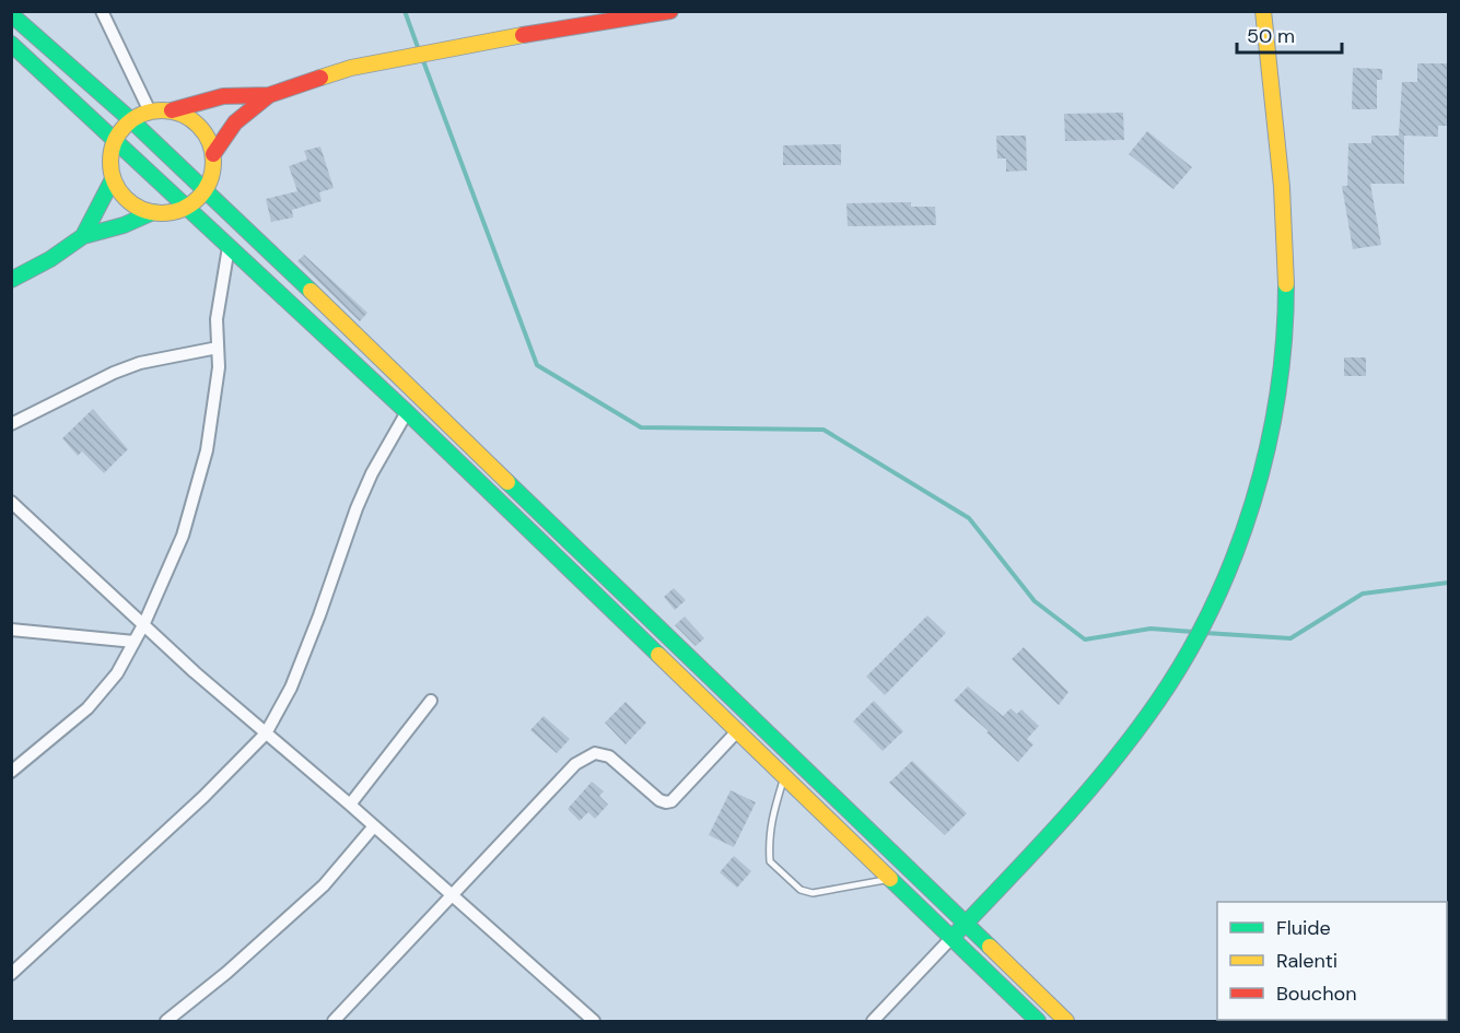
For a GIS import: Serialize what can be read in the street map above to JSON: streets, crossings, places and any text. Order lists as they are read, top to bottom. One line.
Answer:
{"legend":["Fluide","Ralenti","Bouchon"],"scale_bar":"50 m"}
